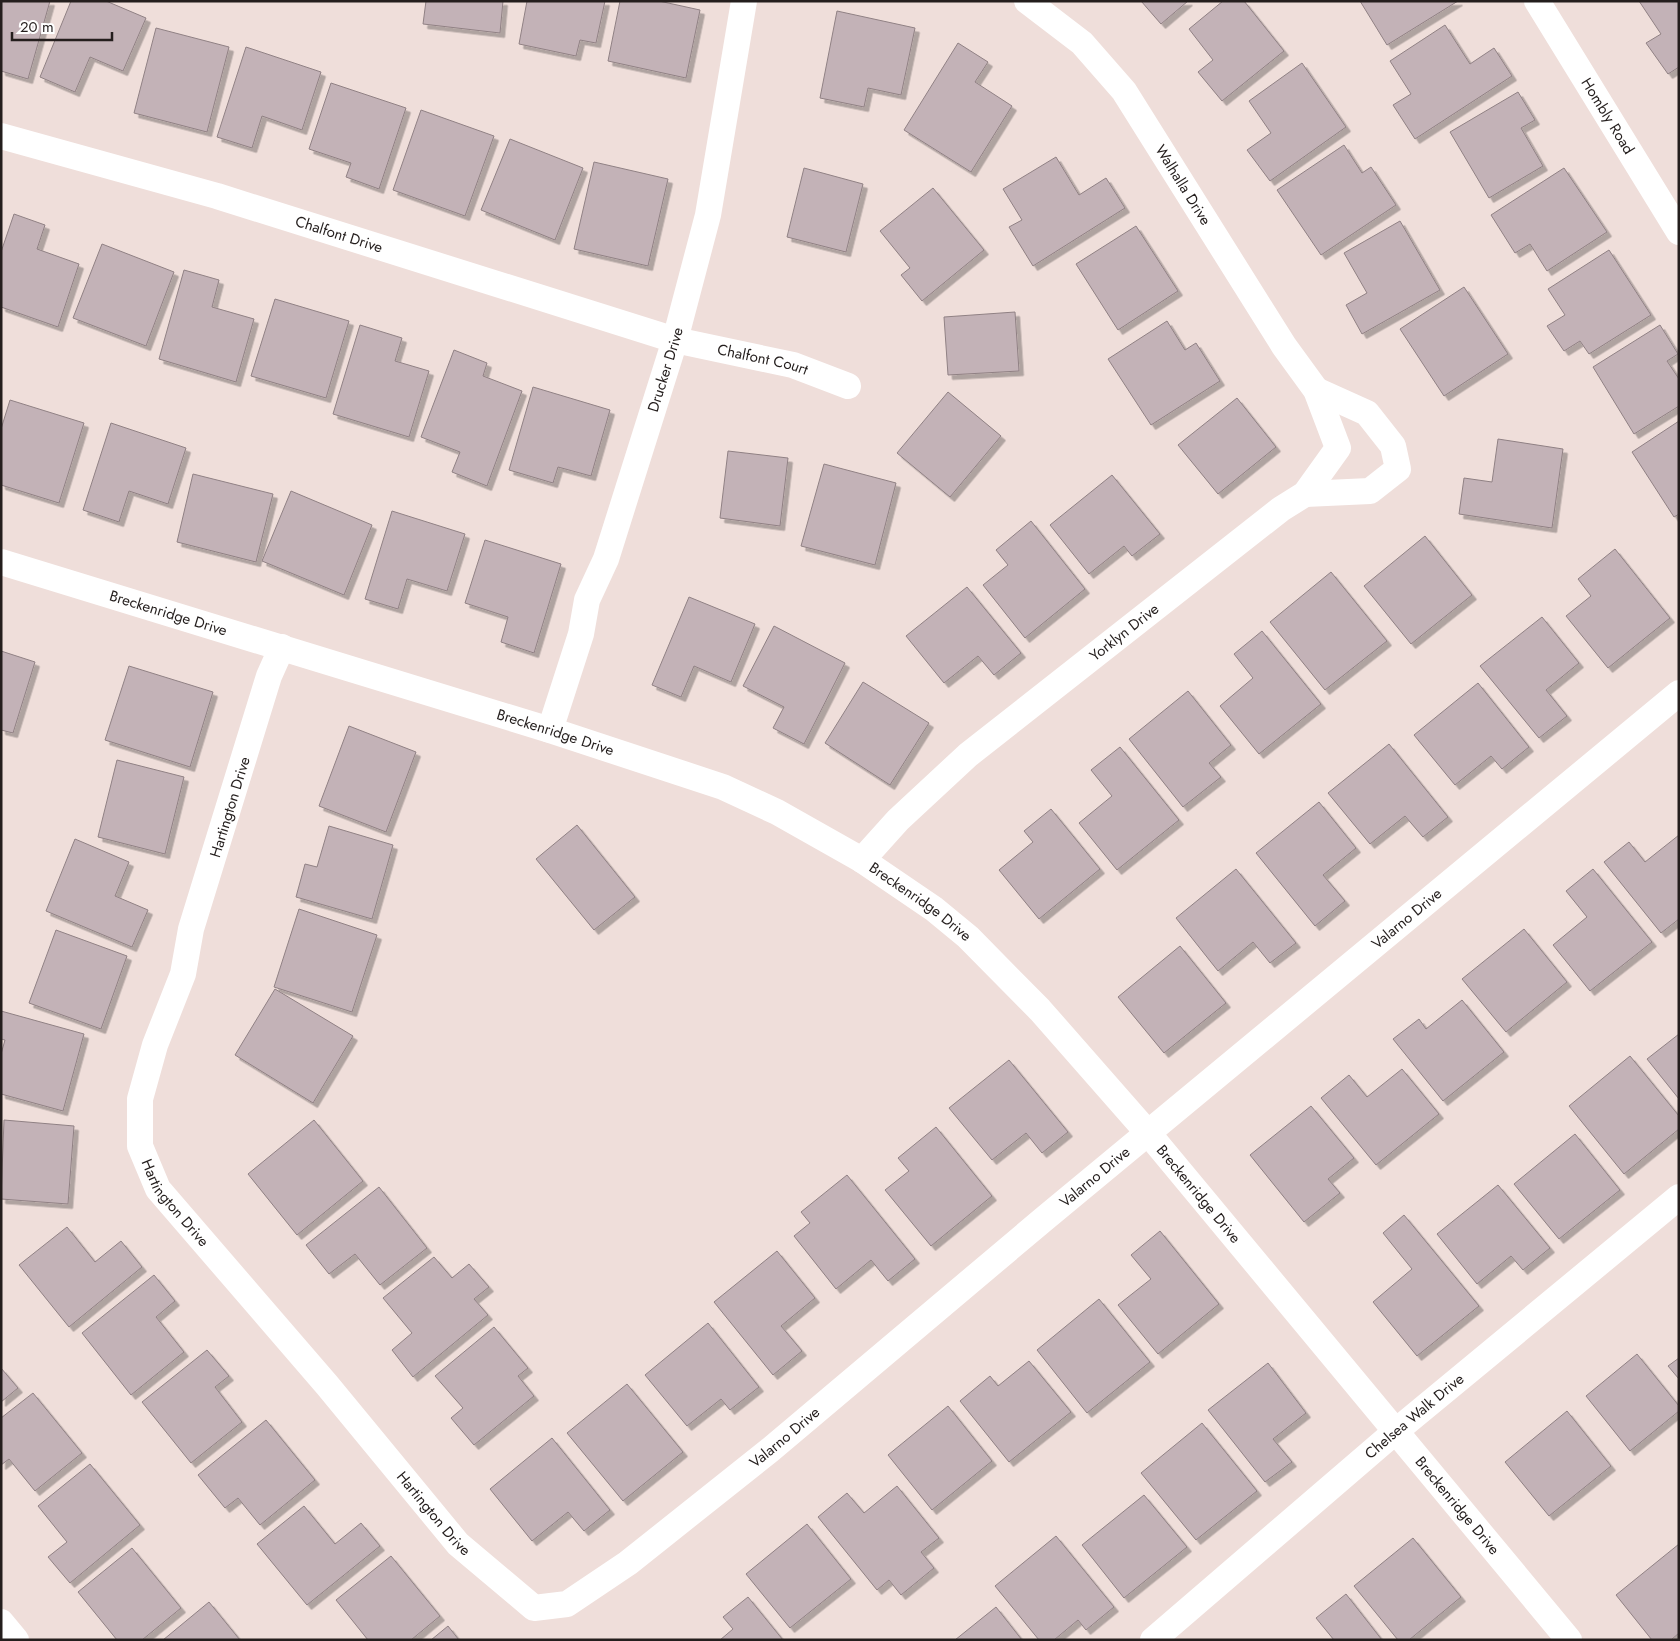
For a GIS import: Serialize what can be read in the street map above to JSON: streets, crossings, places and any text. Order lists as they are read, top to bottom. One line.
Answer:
{"streets":{"street":["Hombly Road","Walhalla Drive","Chalfont Drive","Chalfont Court","Drucker Drive","Breckenridge Drive","Yorklyn Drive","Hartington Drive","Valarno Drive","Chelsea Walk Drive"]},"crossings":[["Walhalla Drive","Yorklyn Drive"],["Chalfont Drive","Chalfont Court"],["Chalfont Drive","Drucker Drive"],["Chalfont Court","Drucker Drive"],["Drucker Drive","Breckenridge Drive"],["Breckenridge Drive","Yorklyn Drive"],["Breckenridge Drive","Hartington Drive"],["Breckenridge Drive","Valarno Drive"],["Breckenridge Drive","Chelsea Walk Drive"],["Hartington Drive","Valarno Drive"]],"scale_bar":"20 m"}
